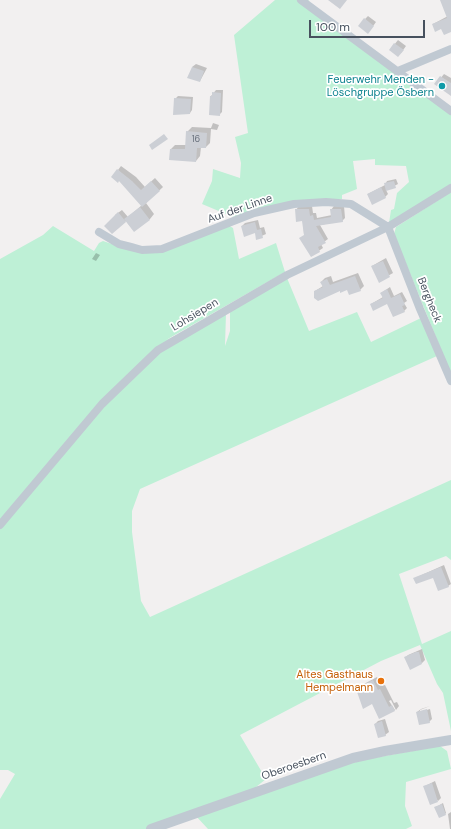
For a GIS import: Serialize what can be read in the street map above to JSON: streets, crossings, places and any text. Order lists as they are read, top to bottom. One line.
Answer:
{"streets":{"street":["Auf der Linne","Bergheck","Lohsiepen","Oberoesbern"]},"crossings":[["Auf der Linne","Bergheck"],["Auf der Linne","Lohsiepen"],["Bergheck","Lohsiepen"]],"places":["Feuerwehr Menden - Löschgruppe Ösbern","Altes Gasthaus Hempelmann"],"house_numbers":["16"],"scale_bar":"100 m"}
